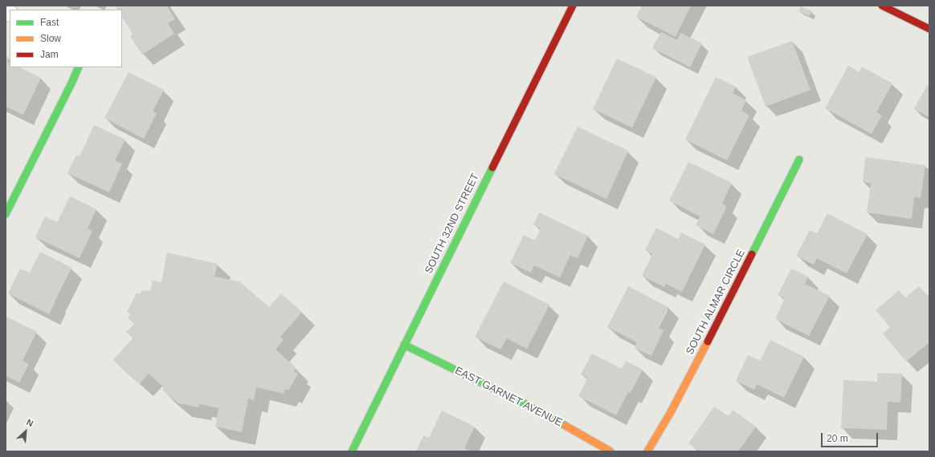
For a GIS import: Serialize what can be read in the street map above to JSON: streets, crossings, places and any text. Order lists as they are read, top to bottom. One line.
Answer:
{"streets":{"street":["SOUTH 32ND STREET","SOUTH ALMAR CIRCLE","EAST GARNET AVENUE"]},"crossings":[["SOUTH 32ND STREET","EAST GARNET AVENUE"]],"legend":["Fast","Slow","Jam"],"scale_bar":"20 m","north":"top right"}
